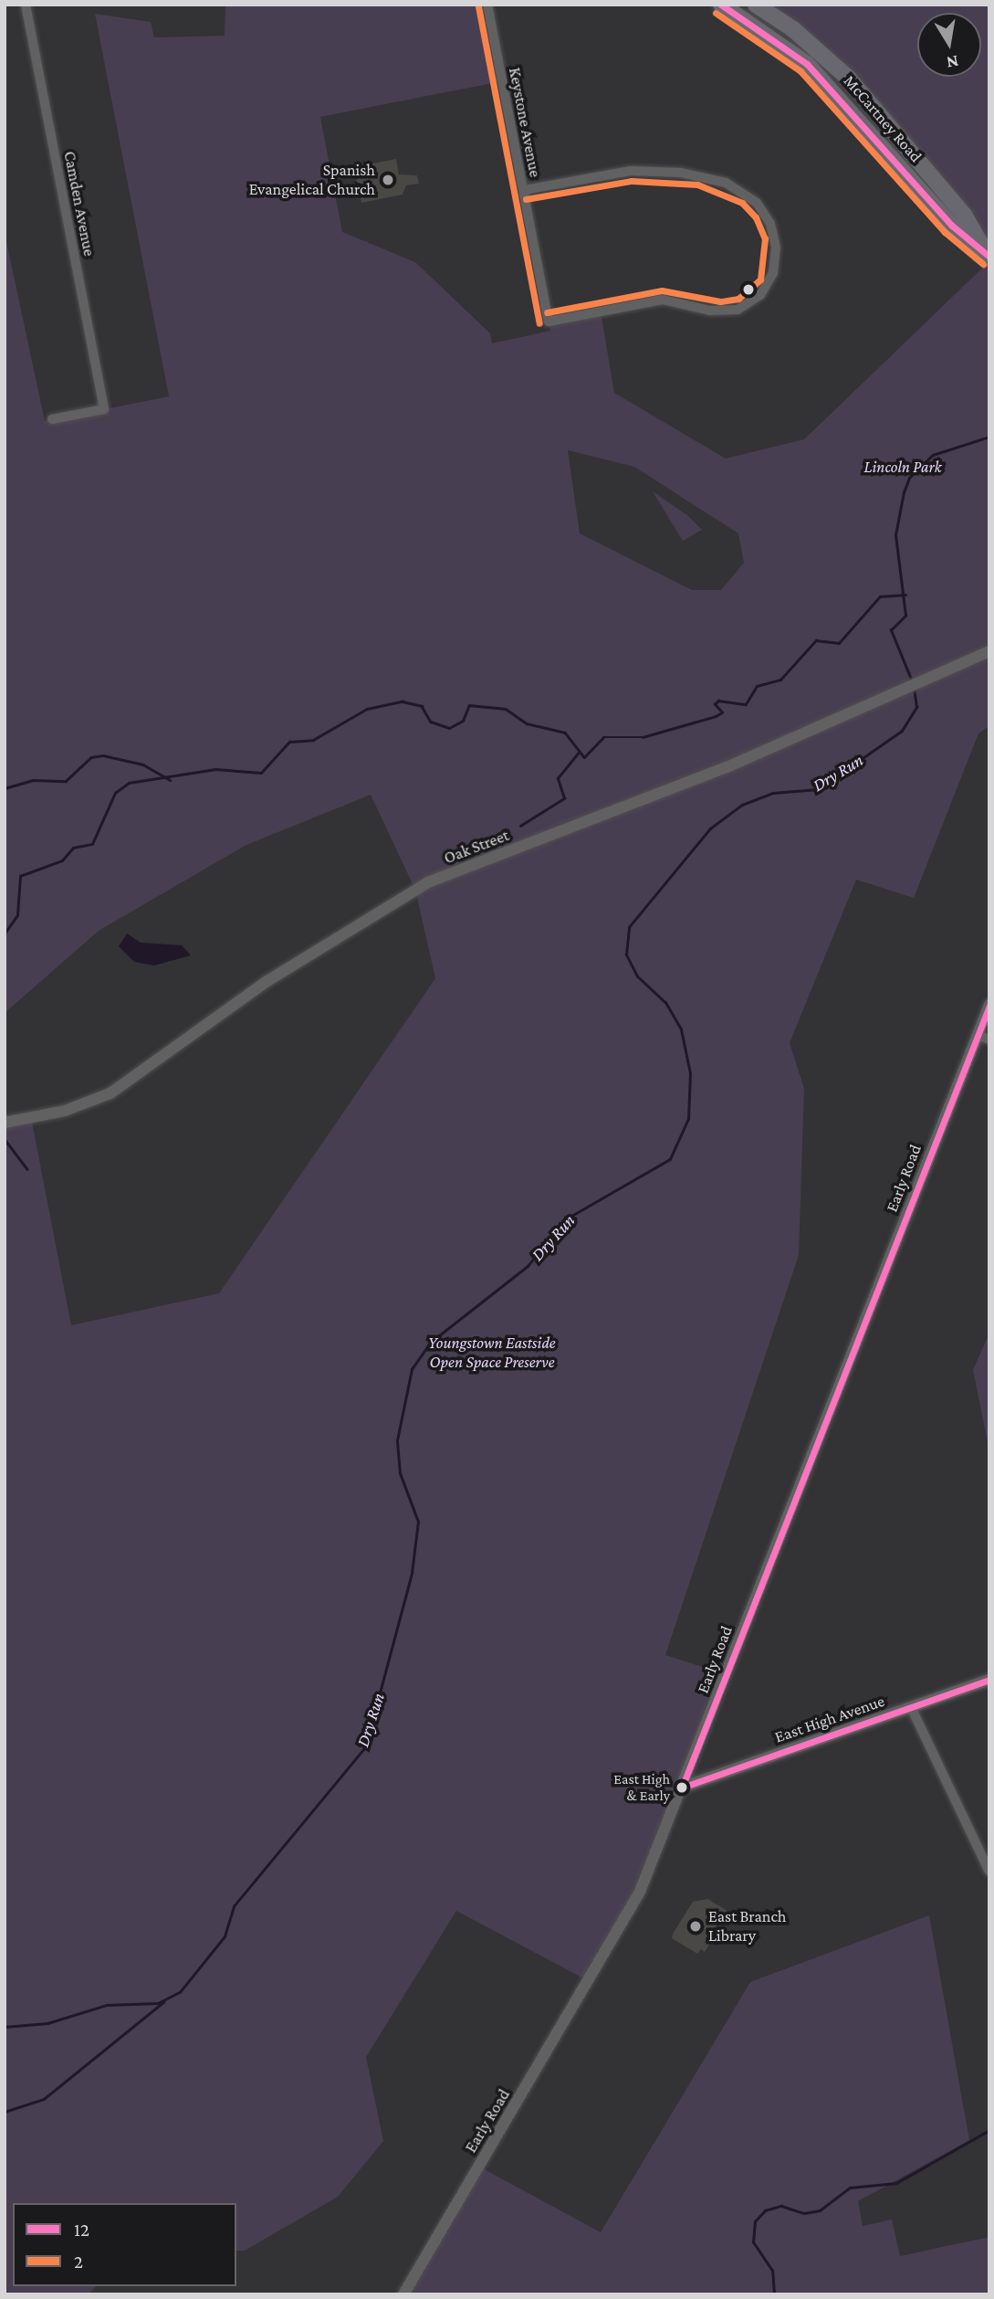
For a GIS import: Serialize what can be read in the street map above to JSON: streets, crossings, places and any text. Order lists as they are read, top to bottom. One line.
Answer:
{"streets":{"highway":["McCartney Road"],"street":["Keystone Avenue","Camden Avenue","Oak Street","Early Road","East High Avenue"]},"crossings":[["Early Road","East High Avenue"]],"water":["Dry Run"],"parks":["Lincoln Park","Youngstown Eastside Open Space Preserve"],"places":["Spanish Evangelical Church","East High & Early","East Branch Library"],"lines":["transit line 12","transit line 2"],"legend":["12","2"],"north":"bottom"}
